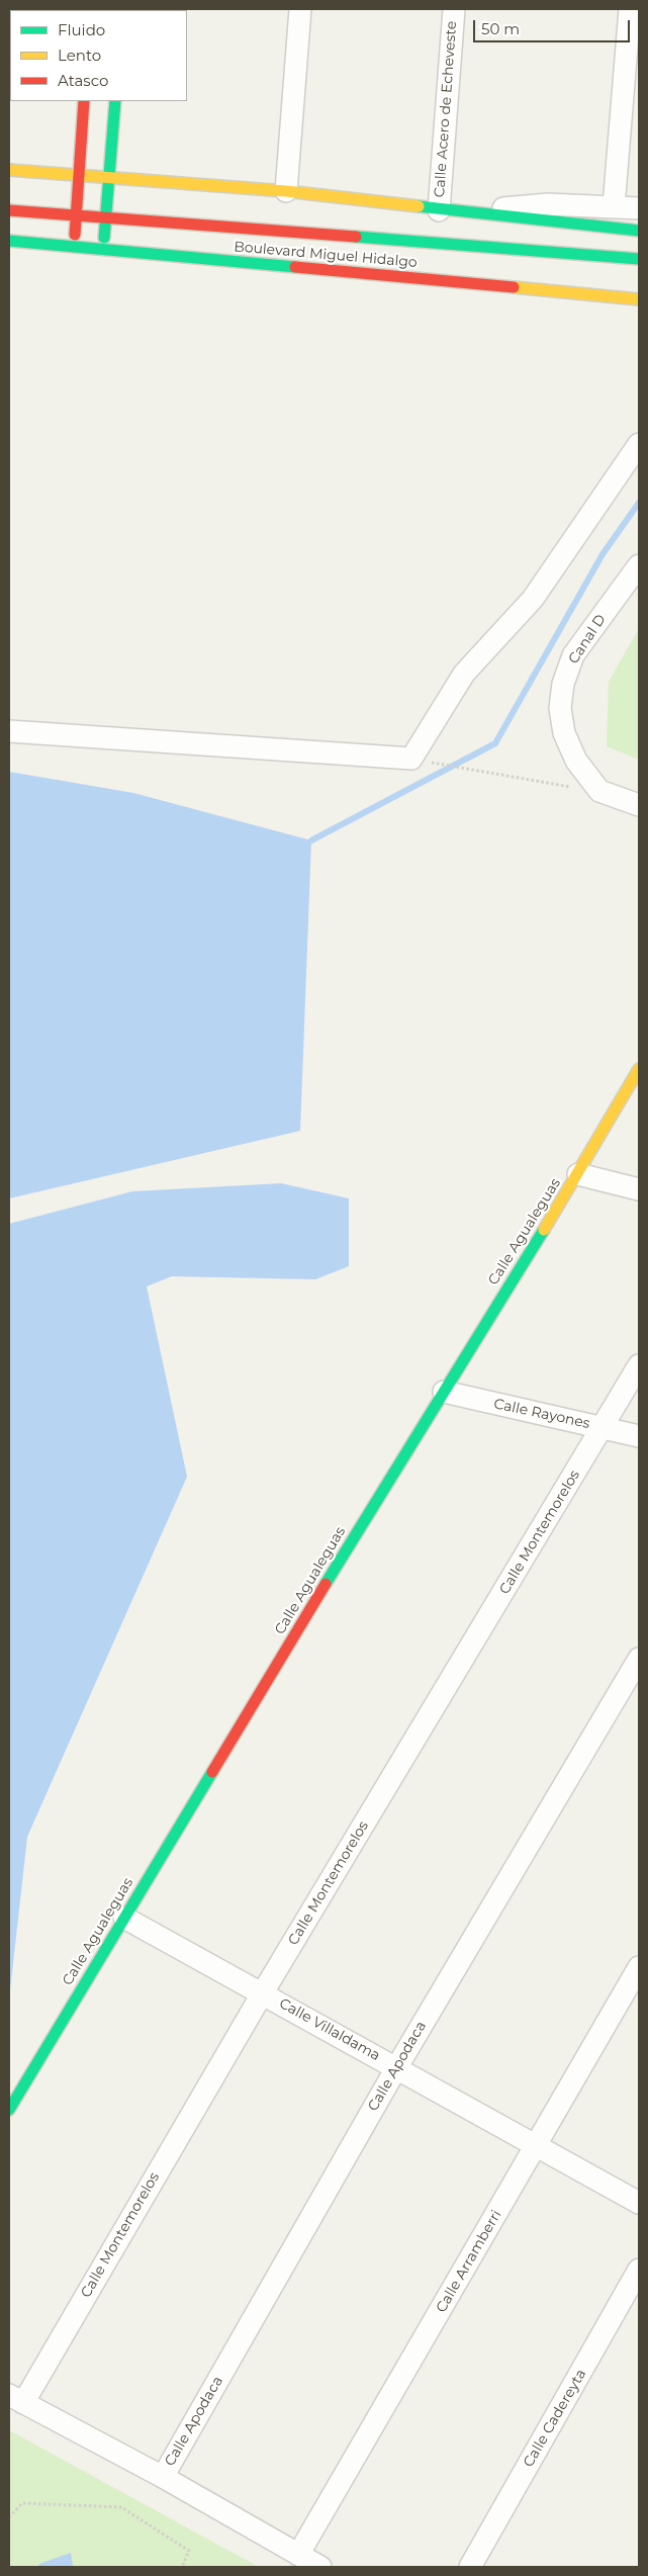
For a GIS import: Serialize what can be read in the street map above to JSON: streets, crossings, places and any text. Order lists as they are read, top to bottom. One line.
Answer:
{"streets":{"street":["Calle Acero de Echeveste","Boulevard Miguel Hidalgo","Canal D","Calle Agualeguas","Calle Rayones","Calle Montemorelos","Calle Villaldama","Calle Apodaca","Calle Arramberri","Calle Cadereyta"]},"crossings":[["Calle Agualeguas","Calle Rayones"],["Calle Agualeguas","Calle Villaldama"],["Calle Rayones","Calle Montemorelos"],["Calle Montemorelos","Calle Villaldama"],["Calle Villaldama","Calle Apodaca"],["Calle Villaldama","Calle Arramberri"]],"legend":["Fluido","Lento","Atasco"],"scale_bar":"50 m"}
